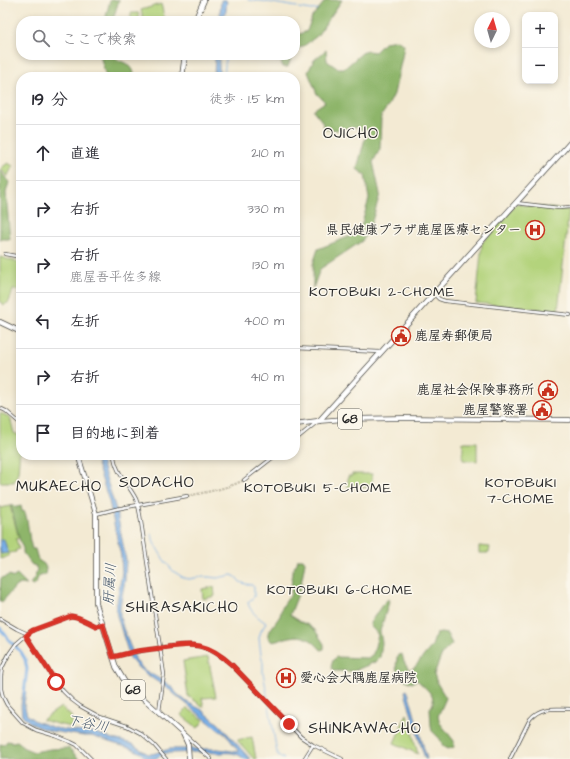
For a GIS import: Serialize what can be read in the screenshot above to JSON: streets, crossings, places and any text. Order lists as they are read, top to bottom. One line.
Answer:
{"streets":{"main road":["68"]},"districts":["OJICHO","KOTOBUKI 2-CHOME","SODACHO","KOTOBUKI 7-CHOME","MUKAECHO","KOTOBUKI 5-CHOME","KOTOBUKI 6-CHOME","SHIRASAKICHO","SHINKAWACHO"],"water":["肝属川","下谷川"],"places":{"hospital":["県民健康プラザ鹿屋医療センター","愛心会大隅鹿屋病院"],"public building":["鹿屋寿郵便局","鹿屋社会保険事務所","鹿屋警察署"]},"north":"top","page":{"map_buttons":["+","−"],"search":"ここで検索","heading":["19 分","徒歩 · 1.5 km"],"list":[["直進","210 m"],["右折","330 m"],["右折","鹿屋吾平佐多線","130 m"],["左折","400 m"],["右折","410 m"],"目的地に到着"]}}
